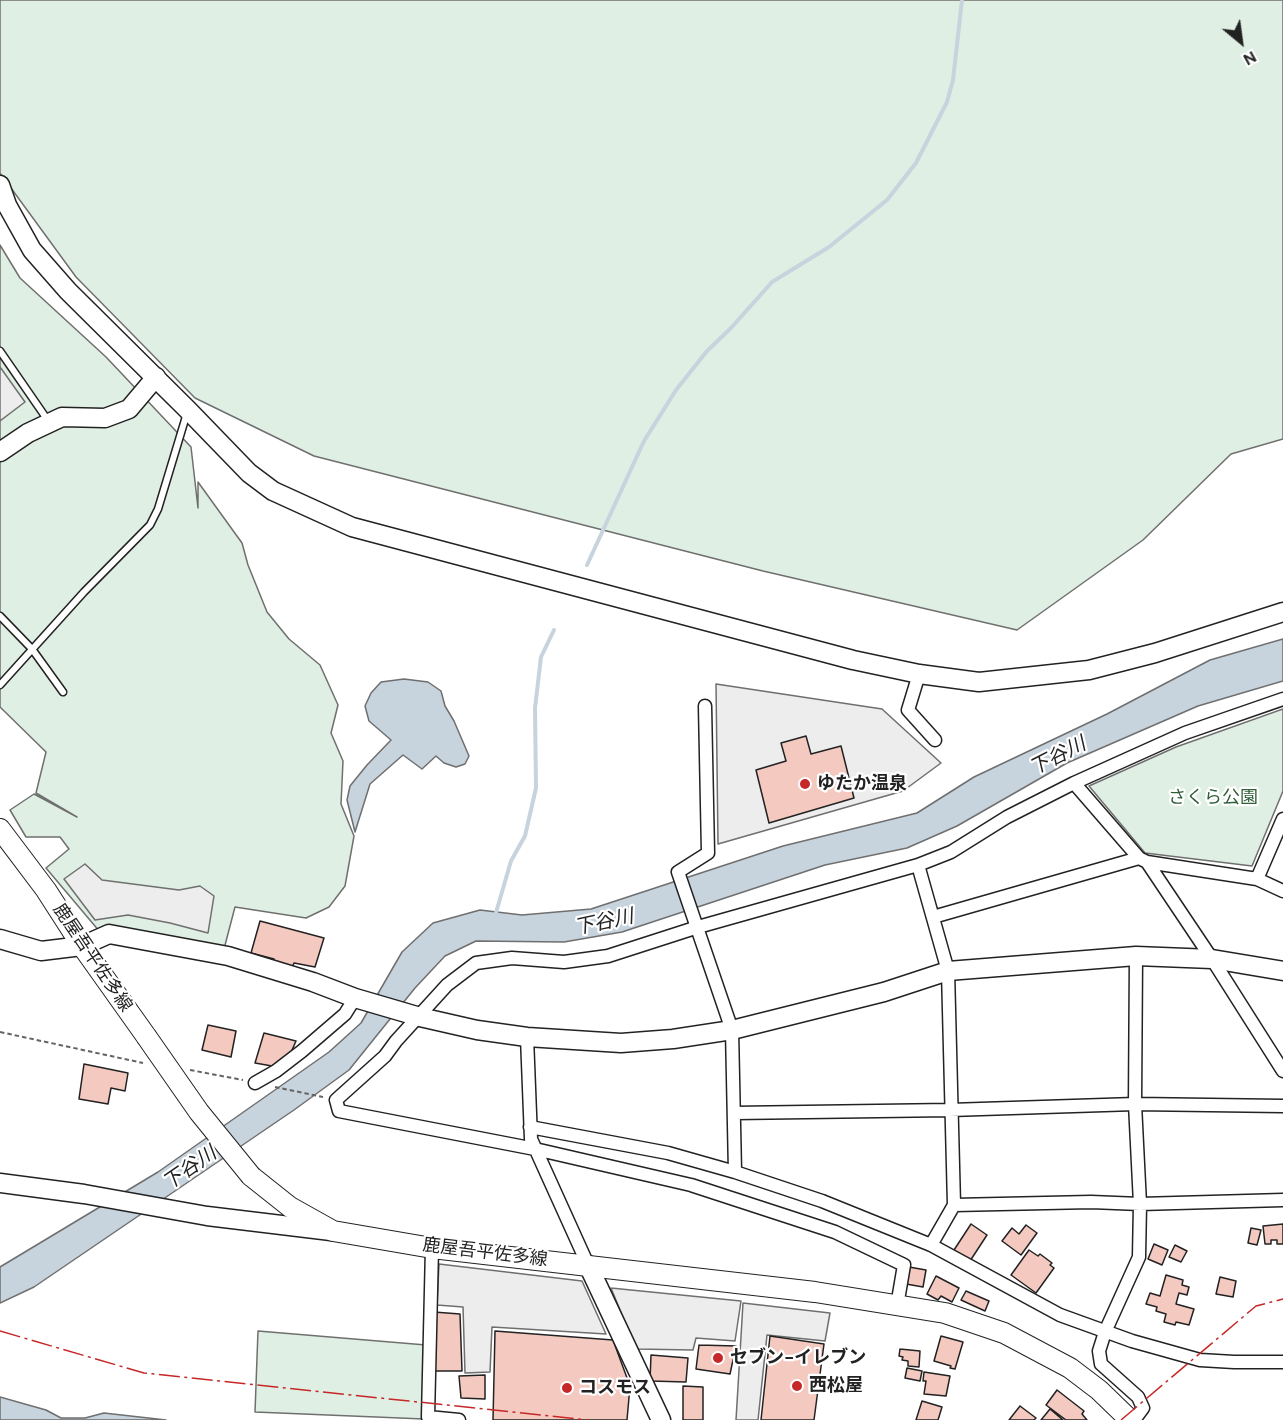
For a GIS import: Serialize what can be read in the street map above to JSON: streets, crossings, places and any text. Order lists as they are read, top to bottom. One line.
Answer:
{"streets":{"main road":["鹿屋吾平佐多線"]},"water":["下谷川"],"parks":["さくら公園"],"places":["ゆたか温泉","セブン-イレブン","西松屋","コスモス"],"north":"bottom right"}
